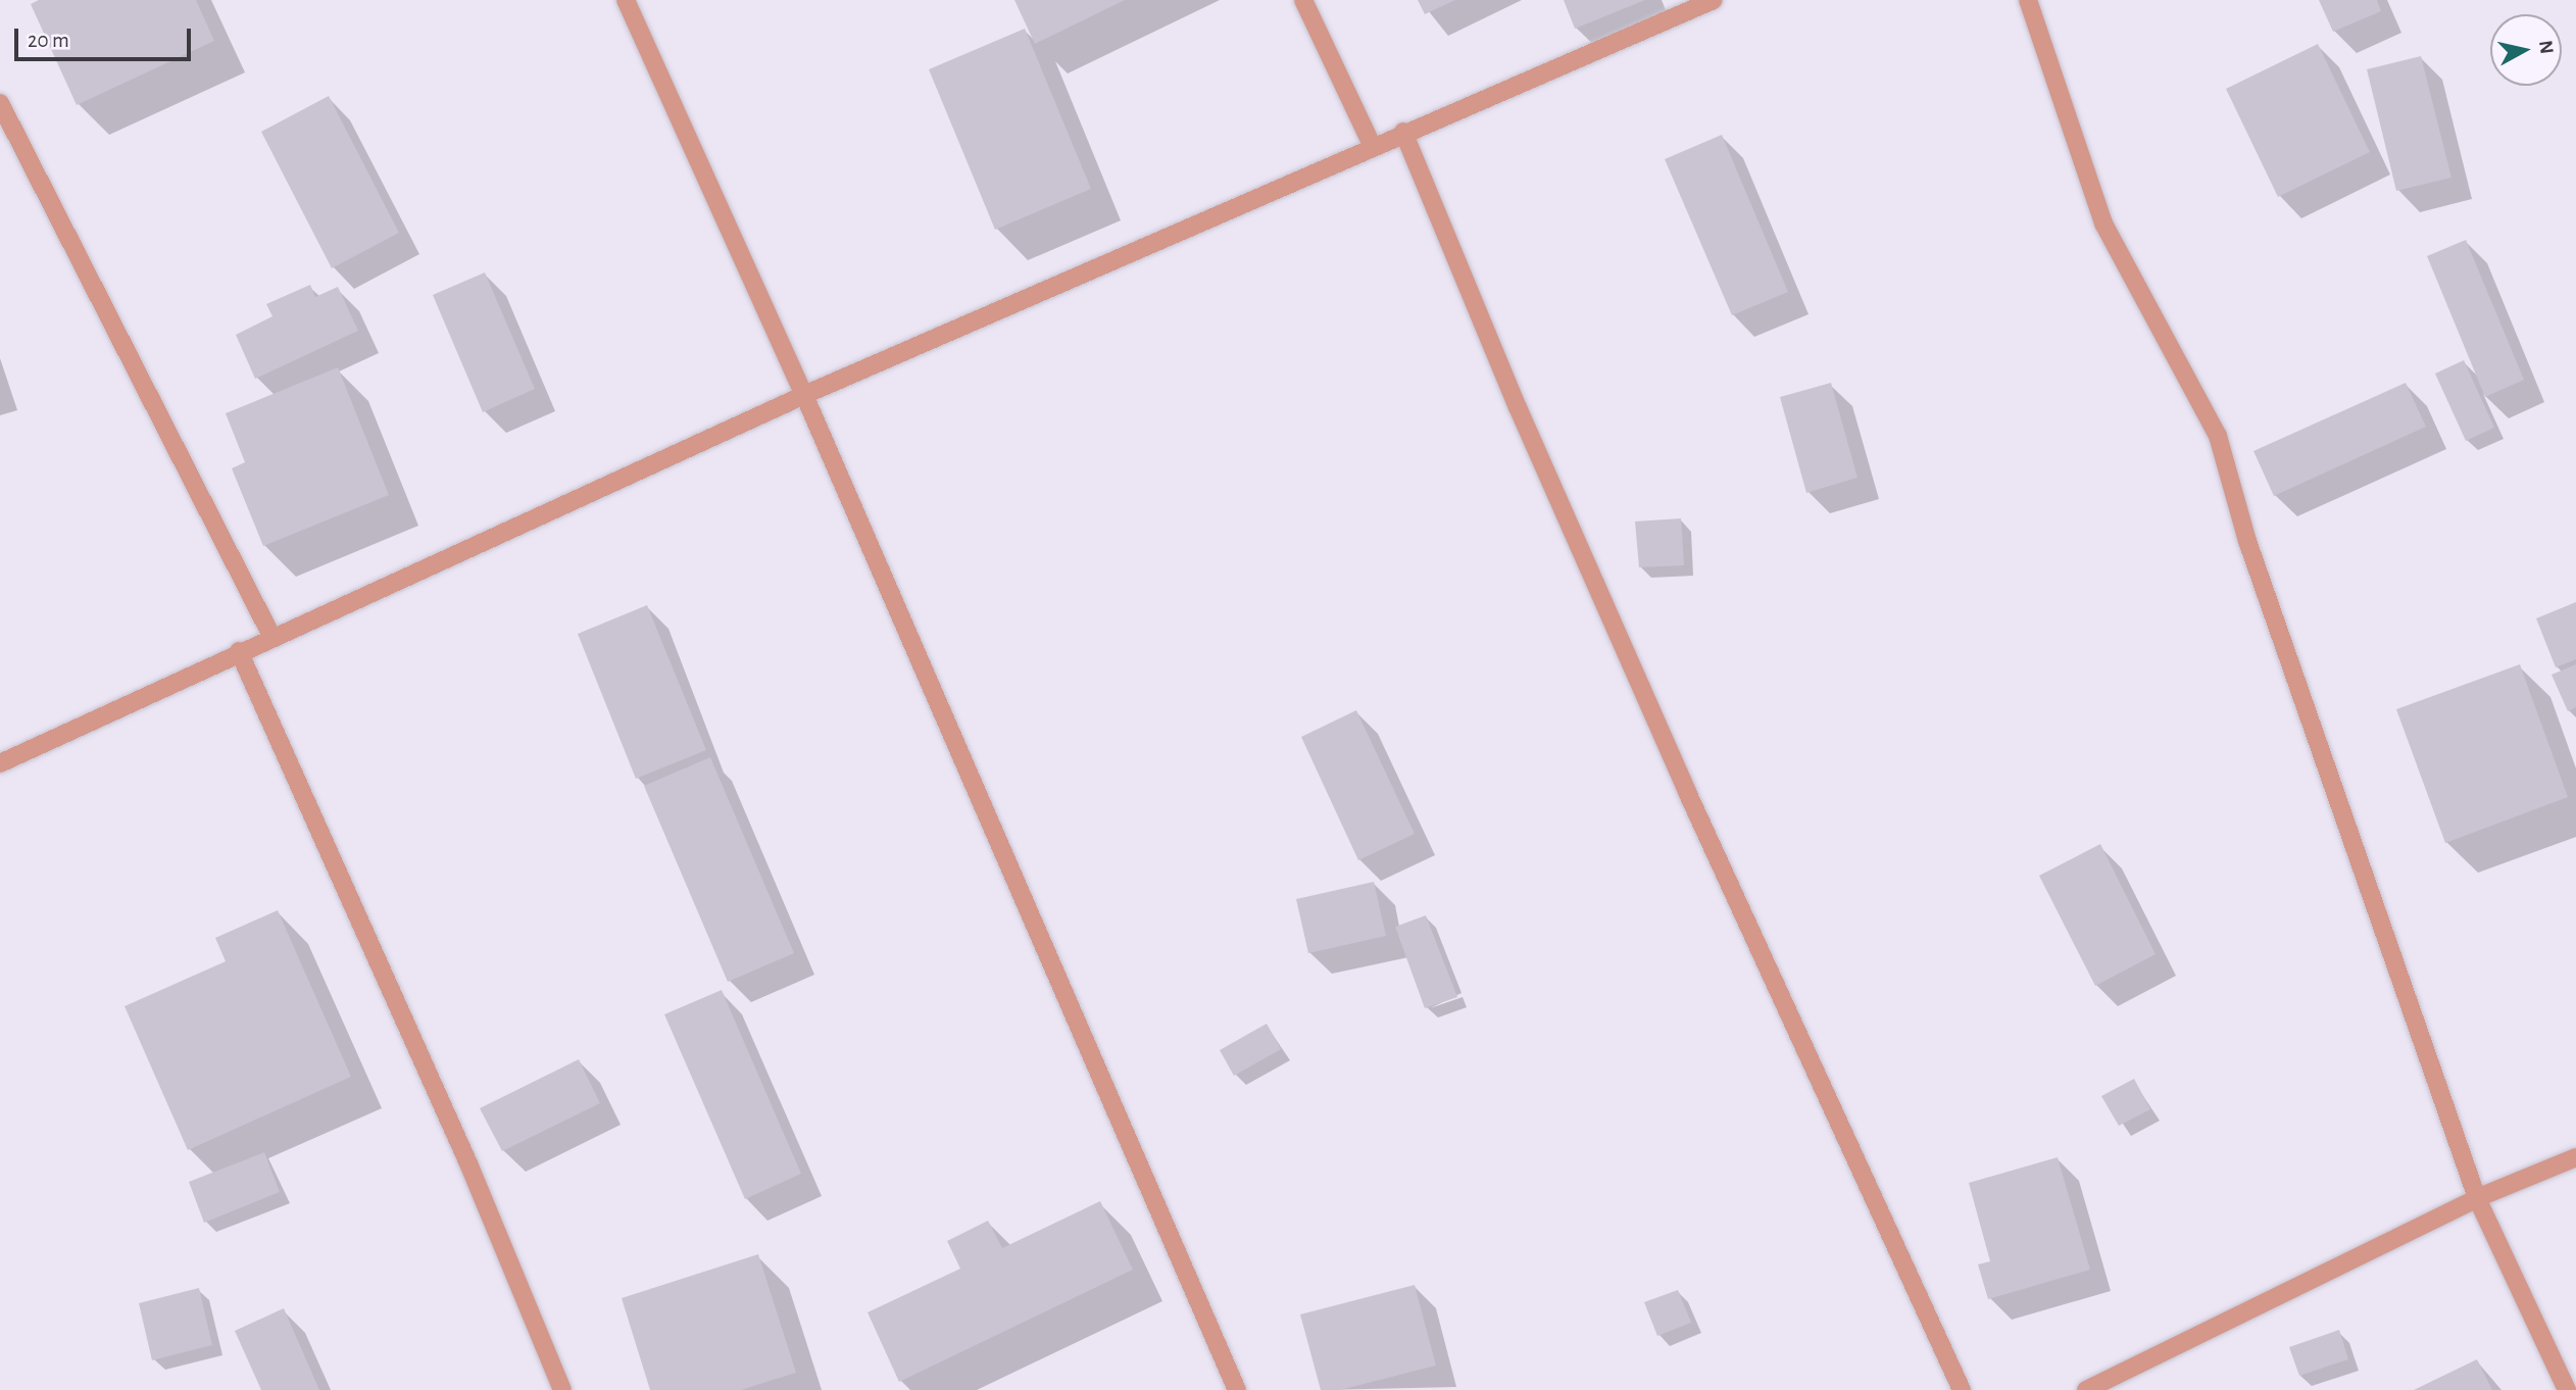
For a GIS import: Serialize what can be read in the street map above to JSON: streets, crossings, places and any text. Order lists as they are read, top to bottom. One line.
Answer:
{"scale_bar":"20 m","north":"right"}
